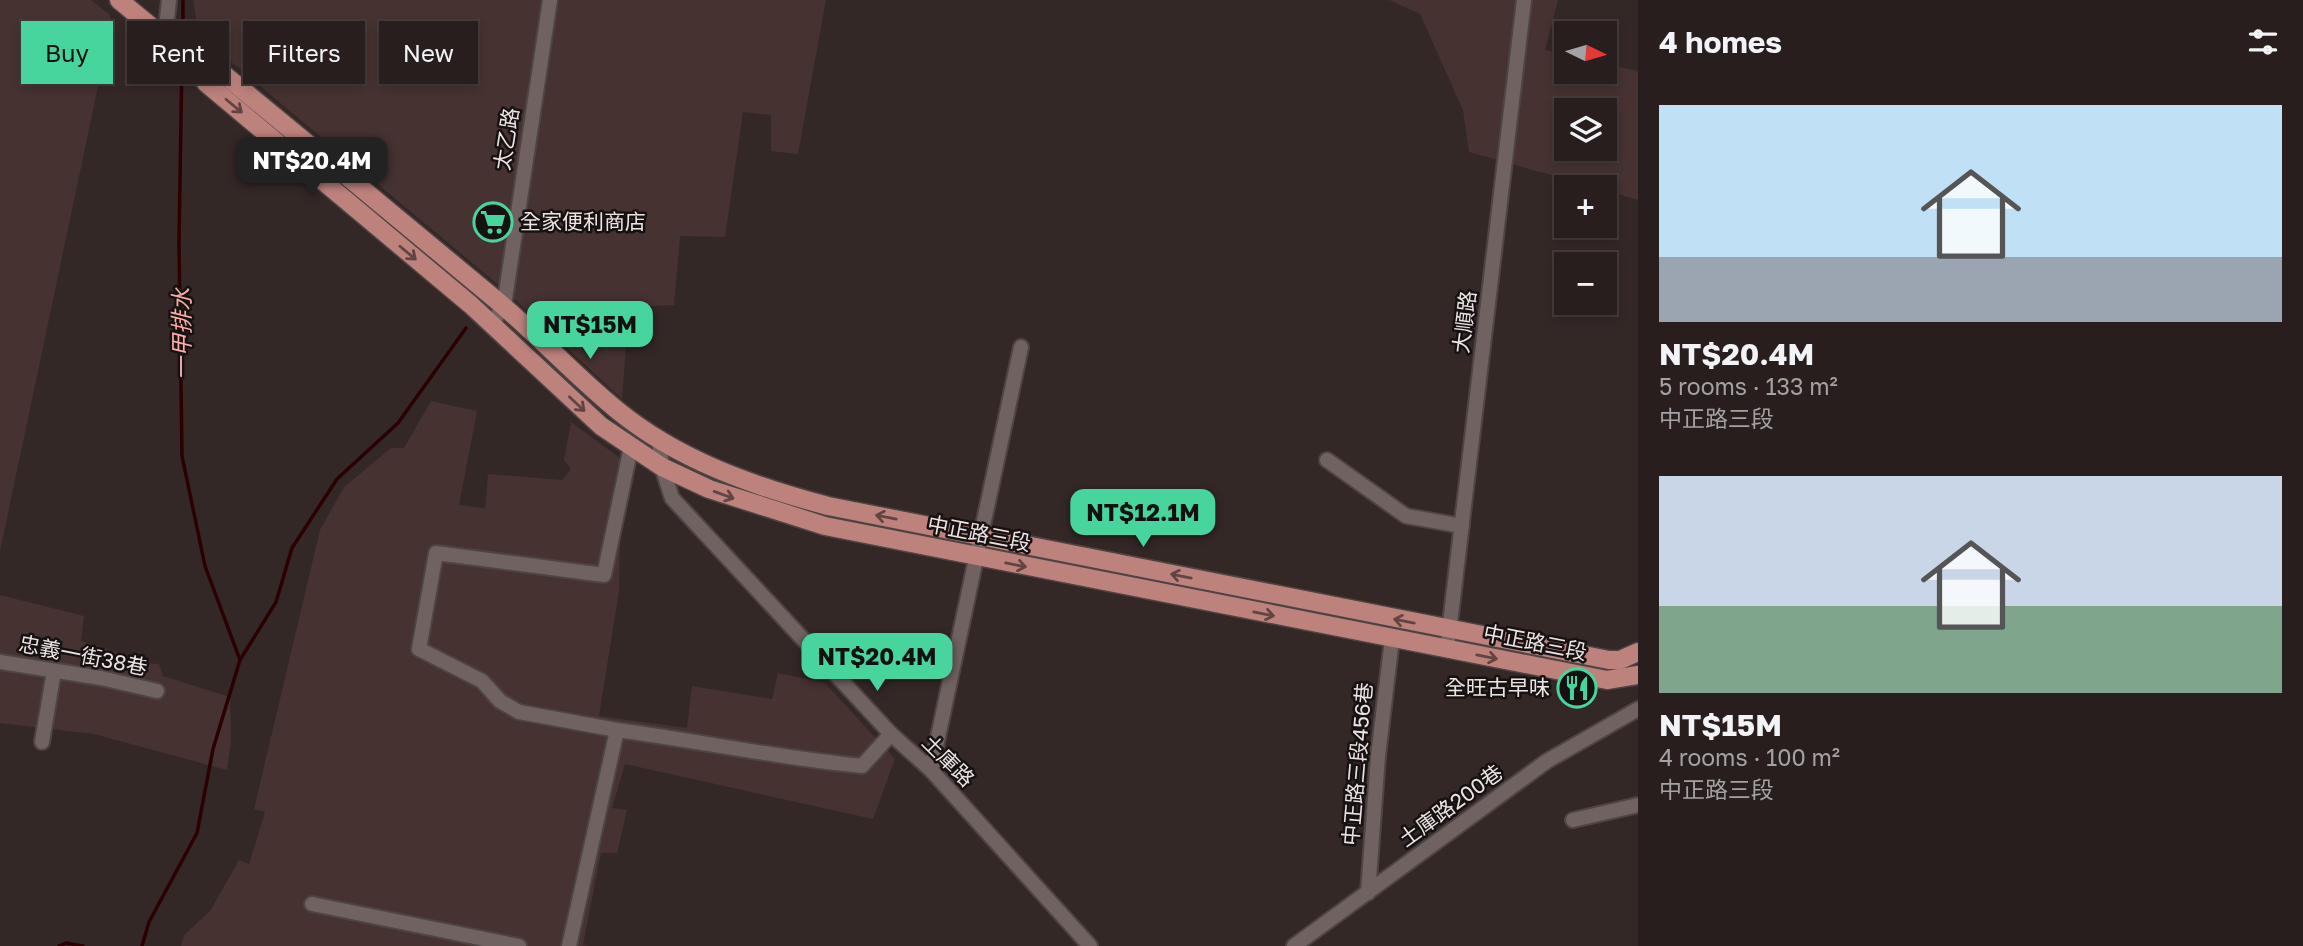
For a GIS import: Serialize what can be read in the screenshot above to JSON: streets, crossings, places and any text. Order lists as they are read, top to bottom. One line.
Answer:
{"streets":{"main road":["中正路三段"],"street":["太乙路","大順路","忠義一街38巷","土庫路","中正路三段456巷","土庫路200巷"]},"crossings":[["太乙路","中正路三段"],["大順路","中正路三段"],["中正路三段","土庫路"],["中正路三段","中正路三段456巷"],["中正路三段456巷","土庫路200巷"]],"water":["一甲排水"],"places":{"supermarket":["全家便利商店"],"restaurant":["全旺古早味"]},"north":"right","page":{"heading":"4 homes","map_buttons":["+","−"],"chip":["Buy","Rent","Filters","New"],"list":[{"name":"NT$20.4M","note":"5 rooms · 133 m² · 中正路三段"},{"name":"NT$15M","note":"4 rooms · 100 m² · 中正路三段"}],"price":["NT$20.4M","NT$15M","NT$12.1M","NT$20.4M"]}}
